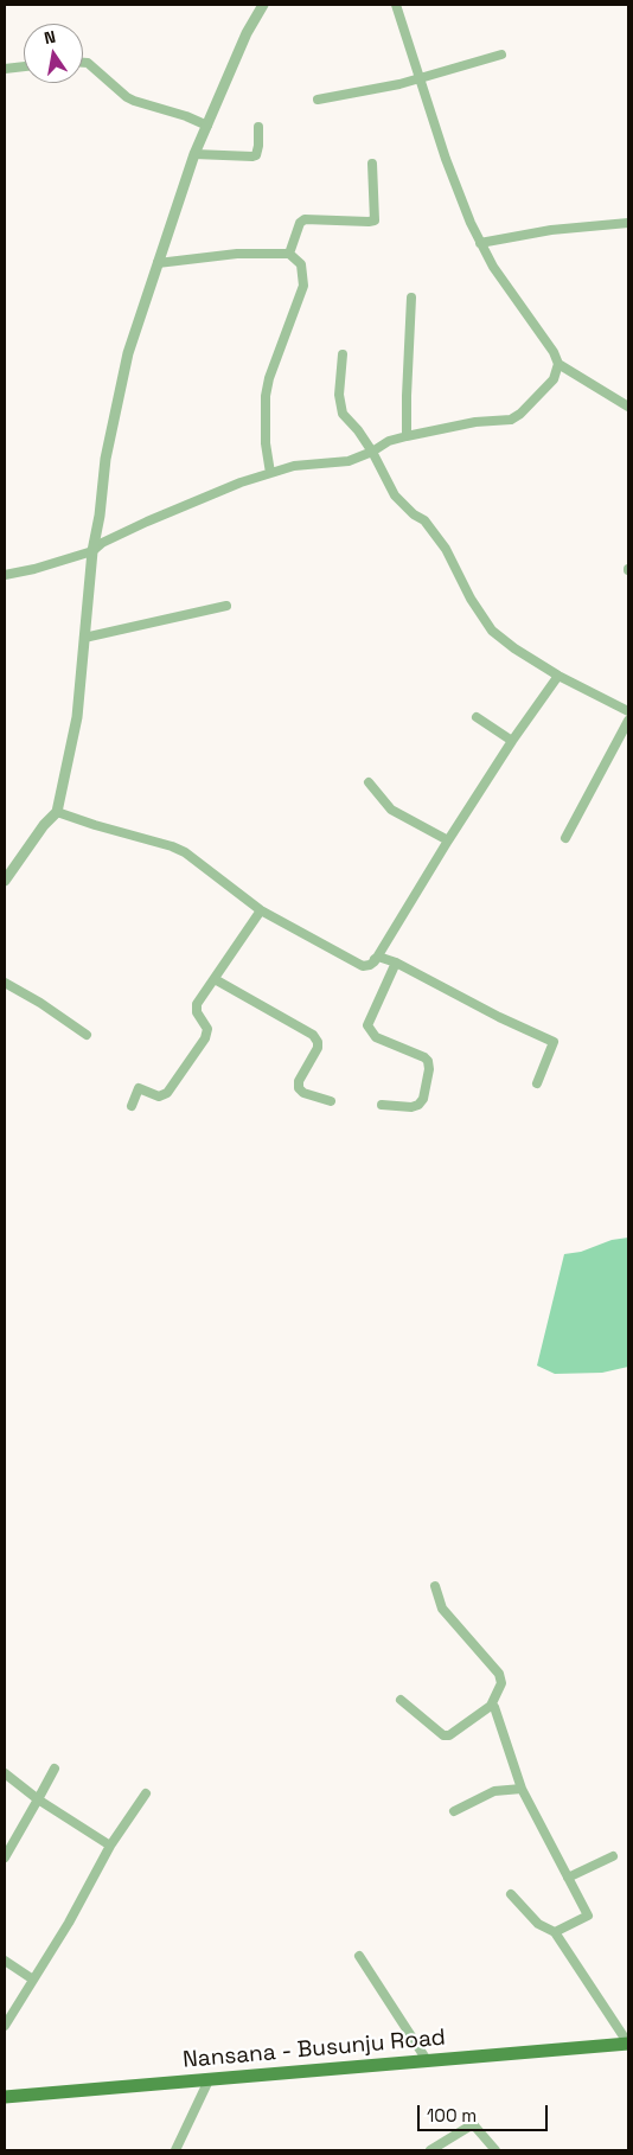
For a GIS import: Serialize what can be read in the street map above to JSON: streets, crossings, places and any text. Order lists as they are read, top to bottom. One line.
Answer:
{"streets":{"main road":["Nansana - Busunju Road"]},"scale_bar":"100 m","north":"top"}
